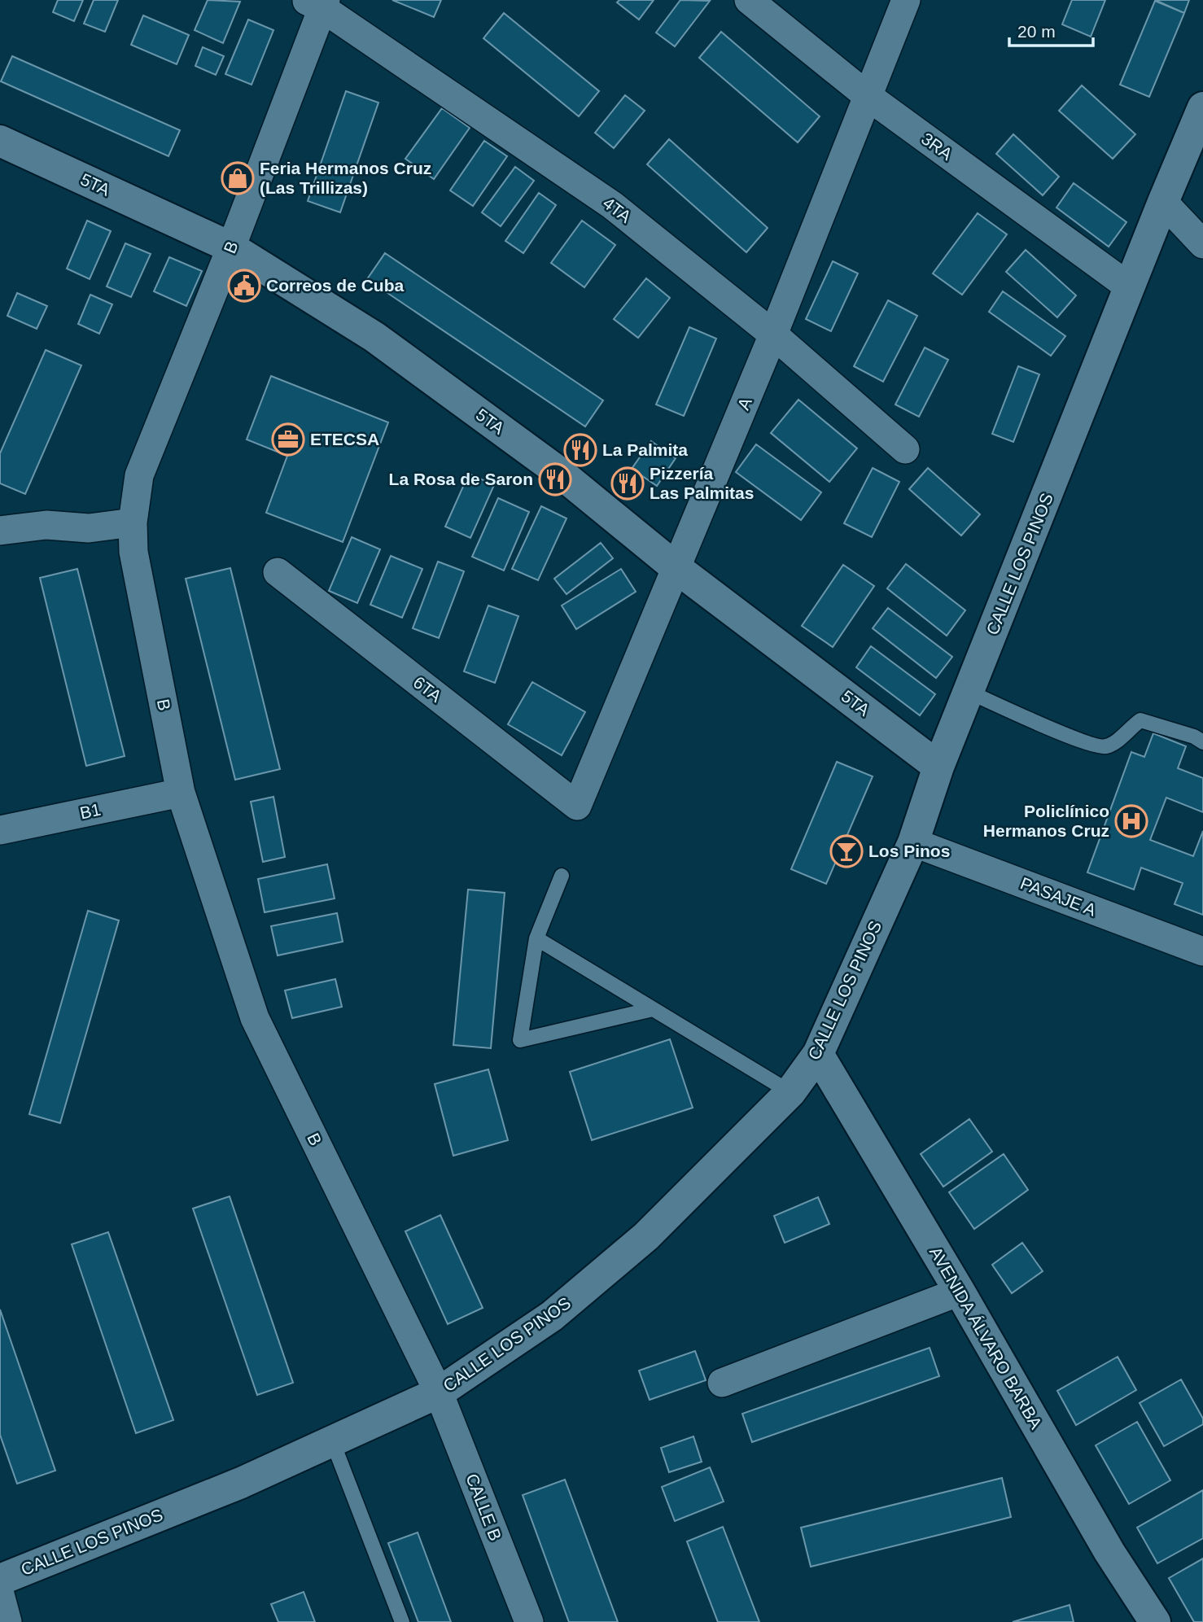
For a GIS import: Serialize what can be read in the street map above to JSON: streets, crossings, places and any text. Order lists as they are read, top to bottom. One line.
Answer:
{"streets":{"street":["3RA","5TA","4TA","B","A","CALLE LOS PINOS","6TA","B1","PASAJE A","AVENIDA ÁLVARO BARBA","CALLE B"]},"crossings":[["3RA","A"],["3RA","CALLE LOS PINOS"],["5TA","B"],["5TA","A"],["5TA","CALLE LOS PINOS"],["4TA","B"],["4TA","A"],["B","CALLE LOS PINOS"],["B","B1"],["B","CALLE B"],["A","6TA"],["CALLE LOS PINOS","PASAJE A"],["CALLE LOS PINOS","AVENIDA ÁLVARO BARBA"],["CALLE LOS PINOS","CALLE B"]],"places":{"shop":["Feria Hermanos Cruz (Las Trillizas)"],"public building":["Correos de Cuba"],"office":["ETECSA"],"restaurant":["La Palmita","La Rosa de Saron","Pizzería Las Palmitas"],"hospital":["Policlínico Hermanos Cruz"],"bar":["Los Pinos"]},"scale_bar":"20 m"}
